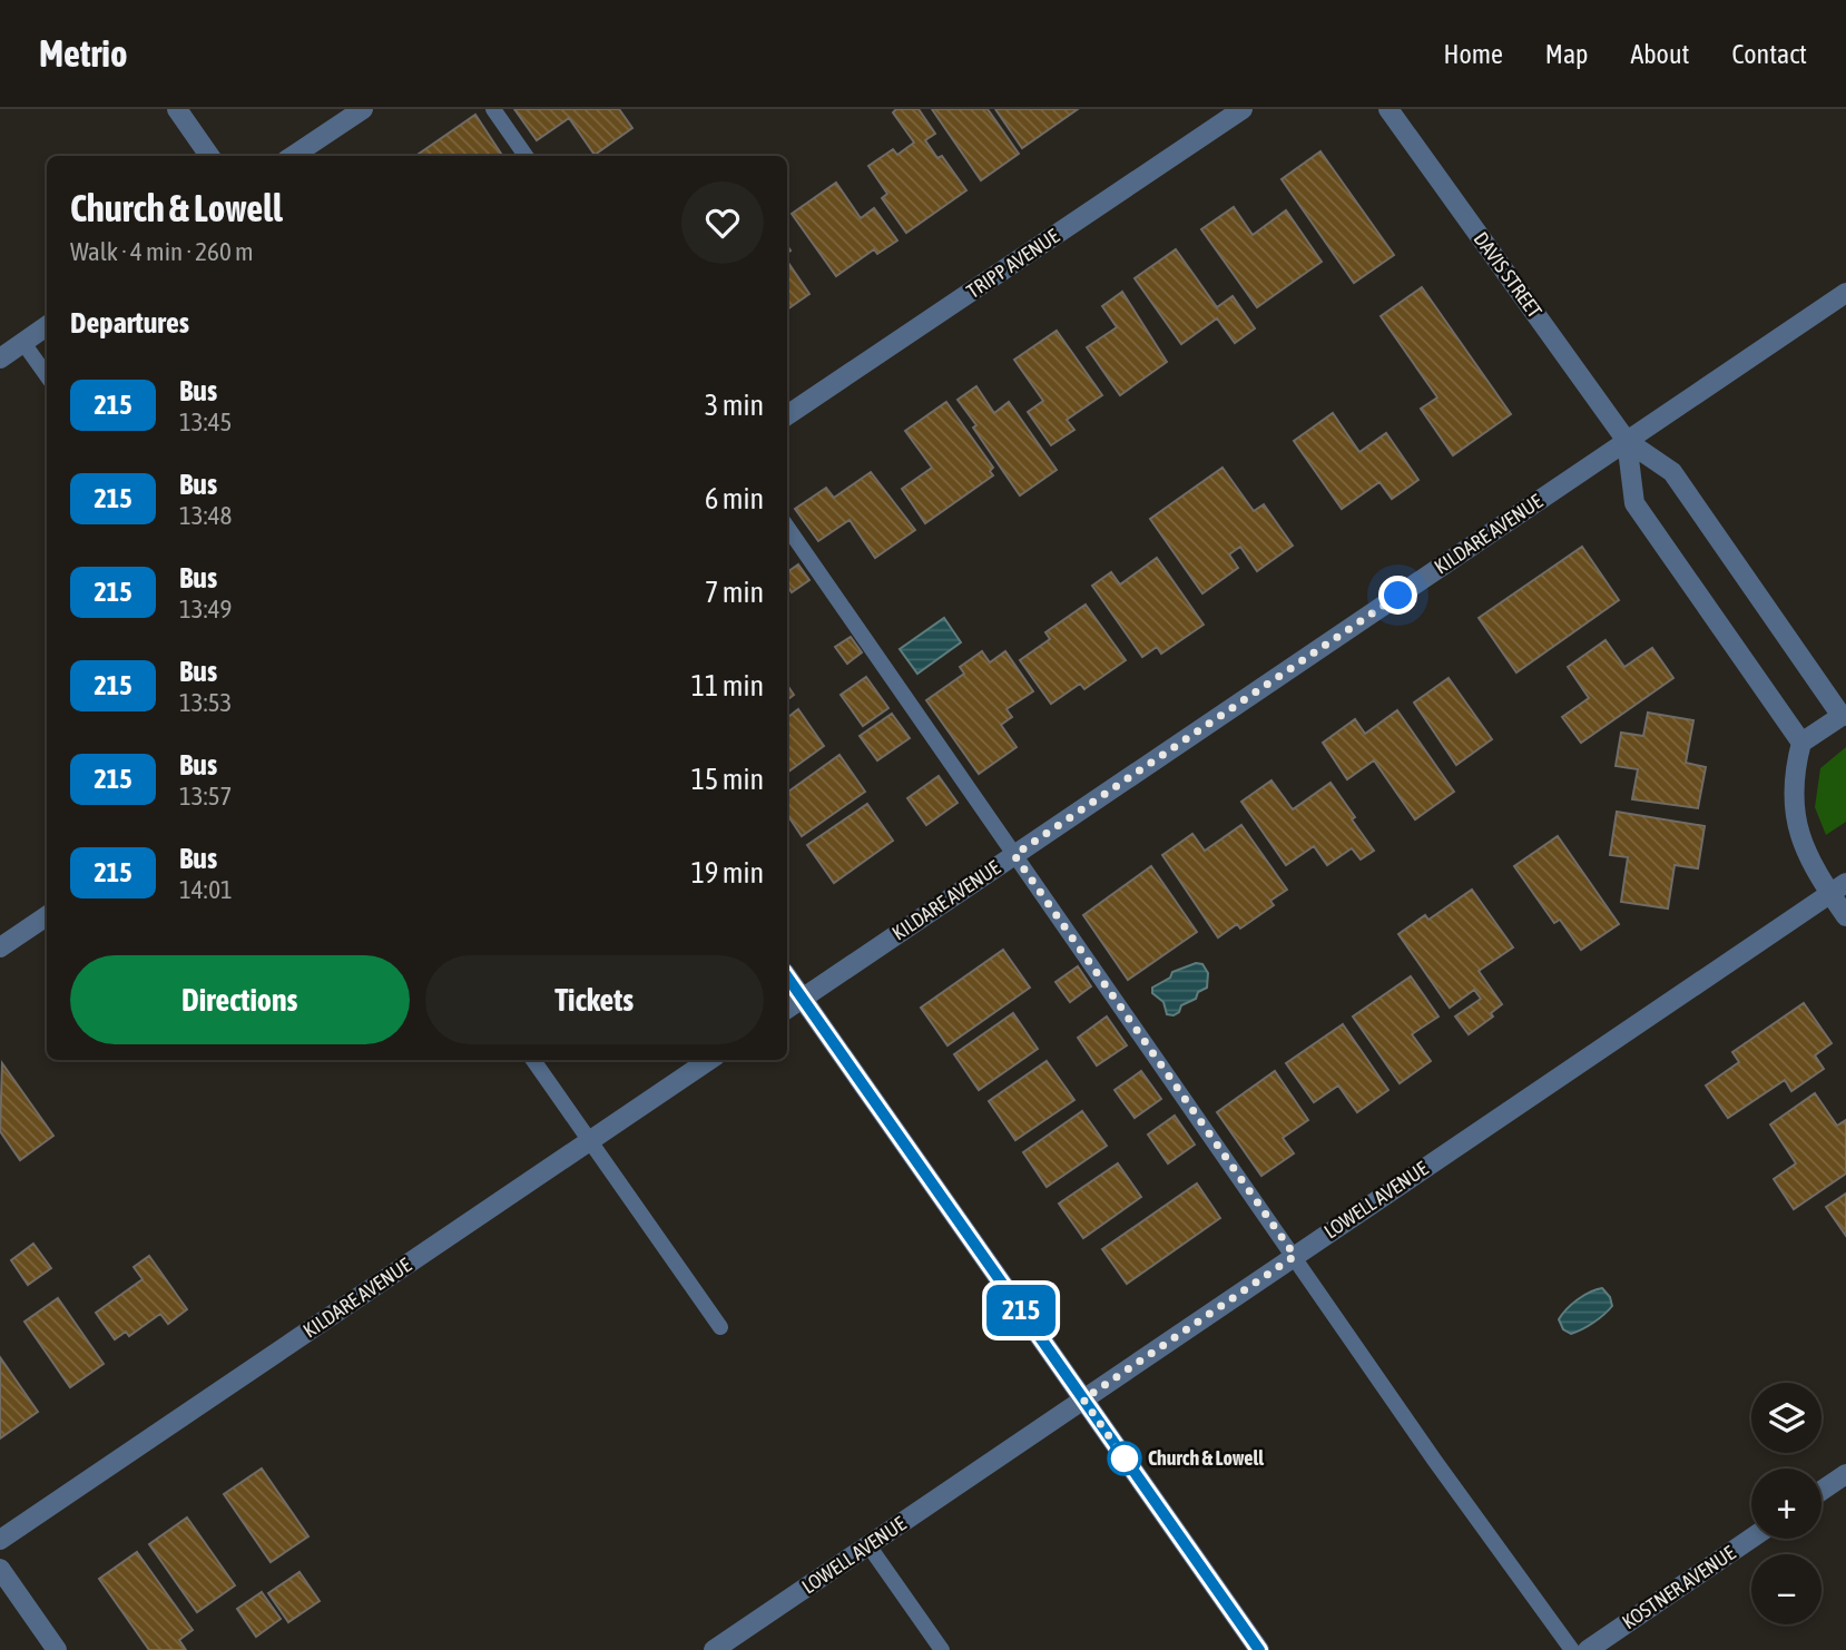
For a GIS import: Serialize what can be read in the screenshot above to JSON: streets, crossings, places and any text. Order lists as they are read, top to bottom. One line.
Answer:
{"streets":{"street":["TRIPP AVENUE","DAVIS STREET","KILDARE AVENUE","LOWELL AVENUE","KOSTNER AVENUE"]},"crossings":[["DAVIS STREET","KILDARE AVENUE"]],"places":["Church & Lowell"],"lines":["bus line 215"],"page":{"header":"Metrio","nav":["Home","Map","About","Contact"],"on_map":"215","heading":[["Church & Lowell","Walk · 4 min · 260 m"],"Departures"],"list":[{"mark":"215","name":"Bus","note":"13:45","value":"3 min"},{"mark":"215","name":"Bus","note":"13:48","value":"6 min"},{"mark":"215","name":"Bus","note":"13:49","value":"7 min"},{"mark":"215","name":"Bus","note":"13:53","value":"11 min"},{"mark":"215","name":"Bus","note":"13:57","value":"15 min"},{"mark":"215","name":"Bus","note":"14:01","value":"19 min"}],"buttons":["Directions","Tickets"],"map_buttons":["+","−"]}}
